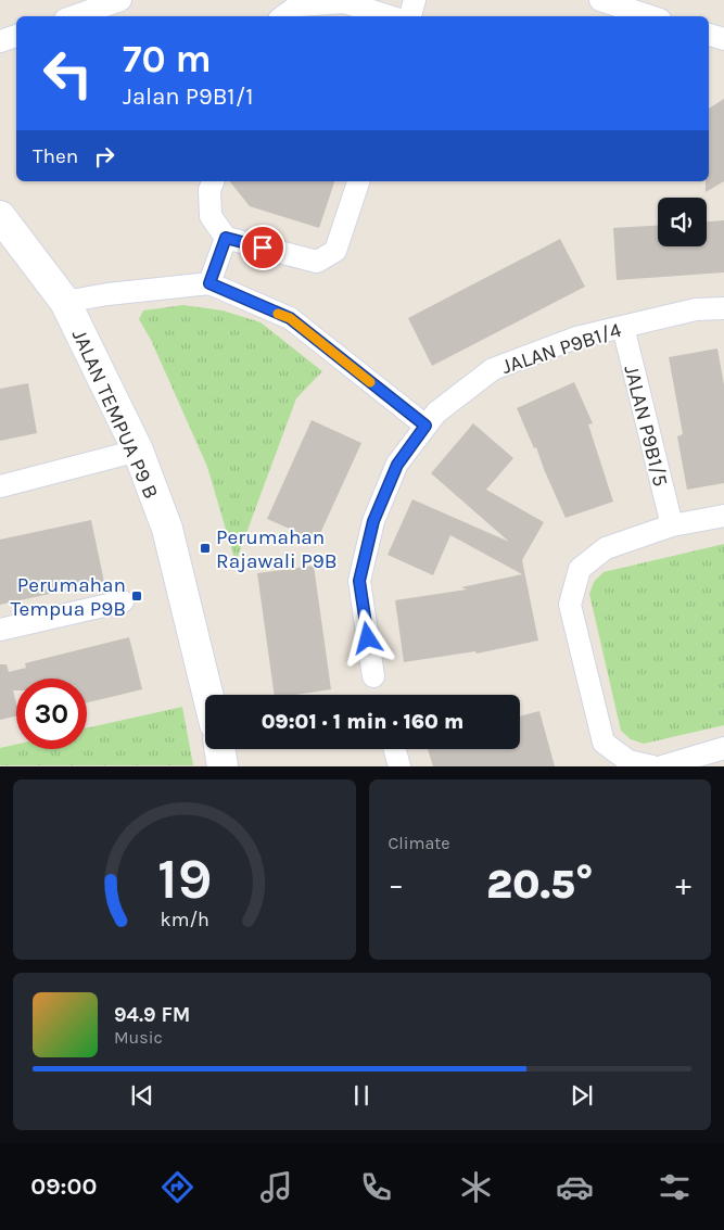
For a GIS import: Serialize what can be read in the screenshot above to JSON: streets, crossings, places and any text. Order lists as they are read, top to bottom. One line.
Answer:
{"streets":{"street":["JALAN P9B1/4","JALAN TEMPUA P9 B","JALAN P9B1/5"]},"crossings":[["JALAN P9B1/4","JALAN P9B1/5"]],"places":{"transit":["Perumahan Rajawali P9B","Perumahan Tempua P9B"]},"page":{"turn":["70 m","Jalan P9B1/1"],"then":"Then","limit":"30","trip":"09:01 · 1 min · 160 m","tile":"Climate","heat":["−","20.5°","+"],"song":["94.9 FM","Music"],"tabs":"09:00","gauge":["19","km/h"]}}
